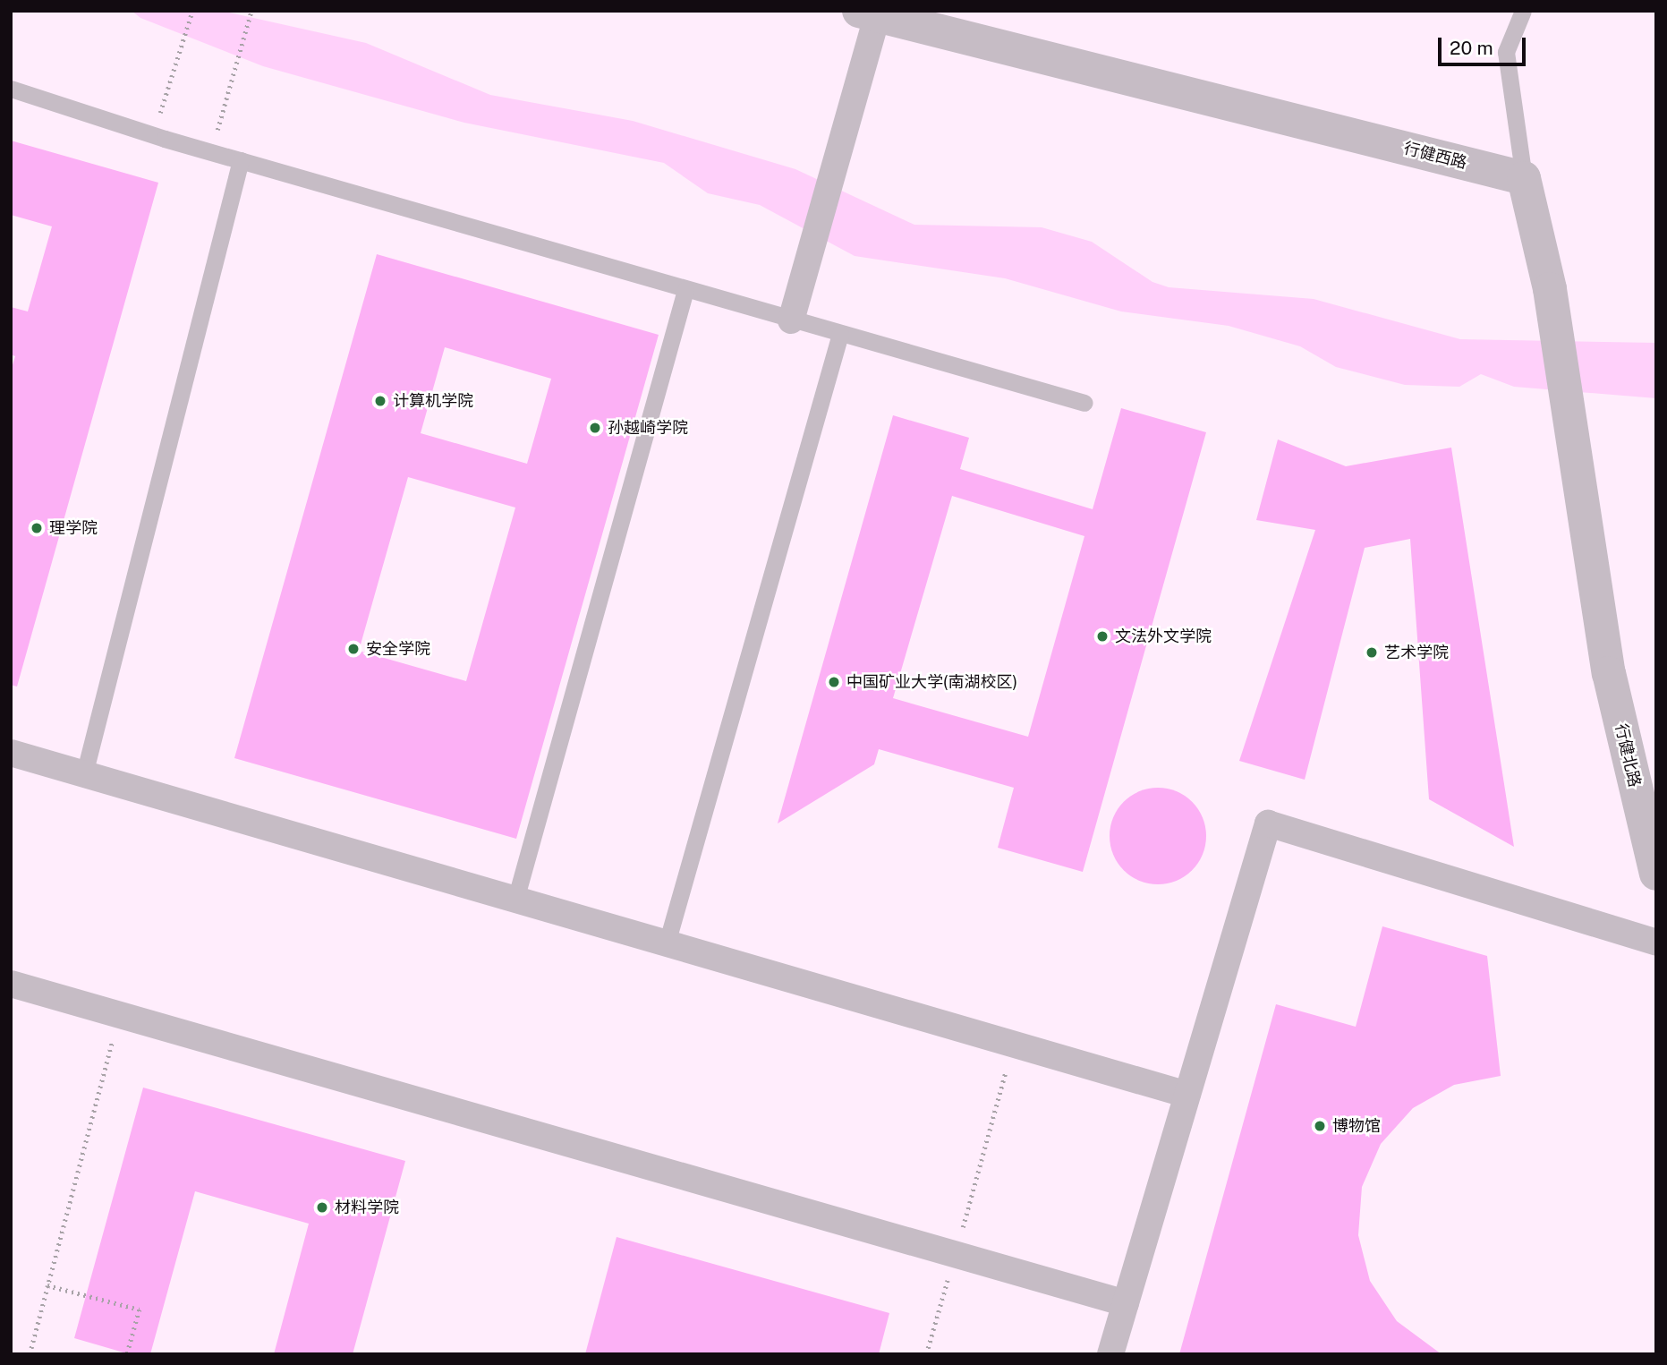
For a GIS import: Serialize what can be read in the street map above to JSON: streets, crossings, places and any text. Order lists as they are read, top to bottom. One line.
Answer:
{"streets":{"street":["行健西路","行健北路"]},"crossings":[["行健西路","行健北路"]],"places":["计算机学院","孙越崎学院","理学院","文法外文学院","安全学院","艺术学院","中国矿业大学(南湖校区)","博物馆","材料学院"],"scale_bar":"20 m"}
